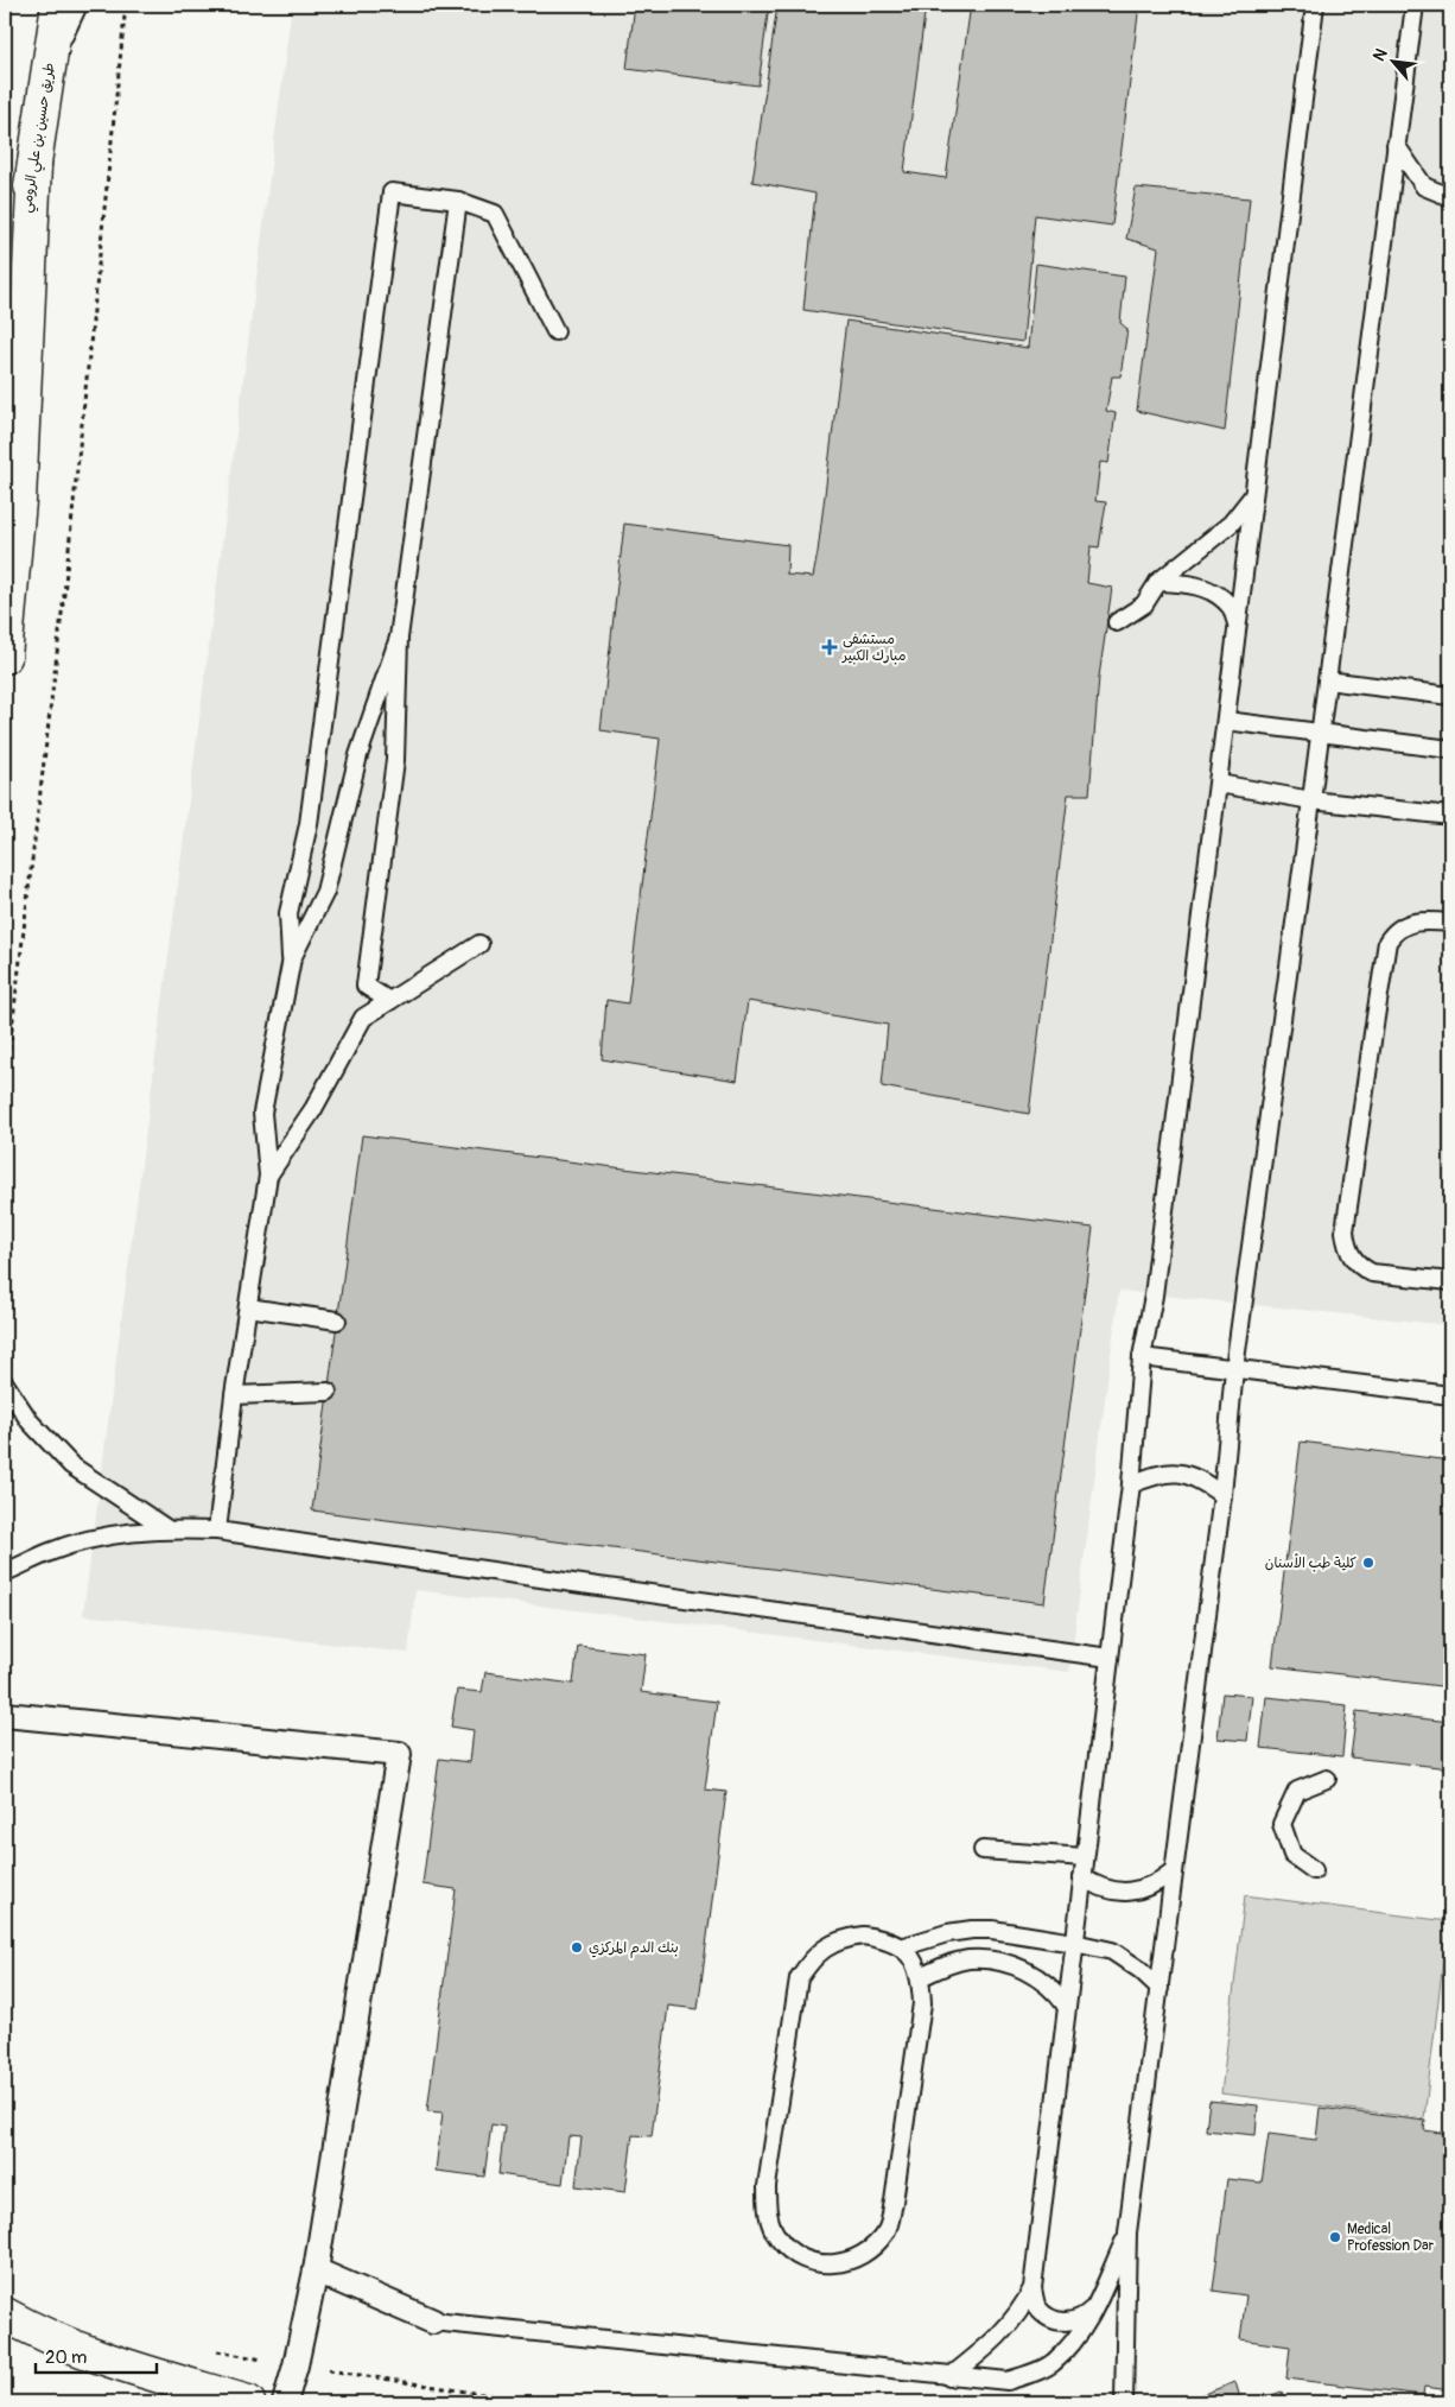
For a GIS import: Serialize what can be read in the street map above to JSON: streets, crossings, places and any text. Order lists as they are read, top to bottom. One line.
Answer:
{"streets":{"highway":["طريق حسين بن علي الرومي"]},"places":{"health":["مستشفى مبارك الكبير"],"other":["كلية طب الأسنان","بنك الدم المركزي","Medical Profession Dar"]},"scale_bar":"20 m","north":"top left"}
